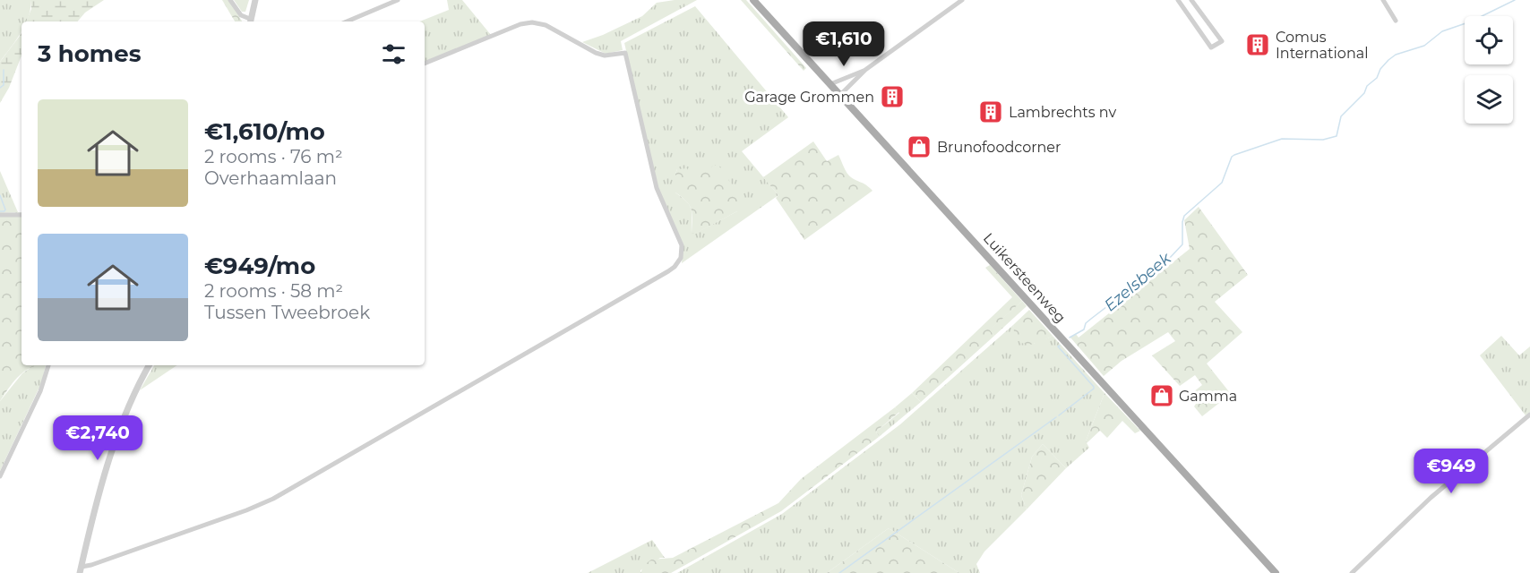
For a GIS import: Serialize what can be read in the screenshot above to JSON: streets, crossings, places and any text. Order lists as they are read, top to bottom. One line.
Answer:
{"streets":{"main road":["Luikersteenweg"]},"water":["Ezelsbeek"],"places":{"building":["Comus International","Garage Grommen","Lambrechts nv"],"shop":["Brunofoodcorner","Gamma"]},"page":{"price":["€1,610","€2,740","€949"],"heading":"3 homes","list":[{"name":"€1,610/mo","note":"2 rooms · 76 m² · Overhaamlaan"},{"name":"€949/mo","note":"2 rooms · 58 m² · Tussen Tweebroek"}]}}
